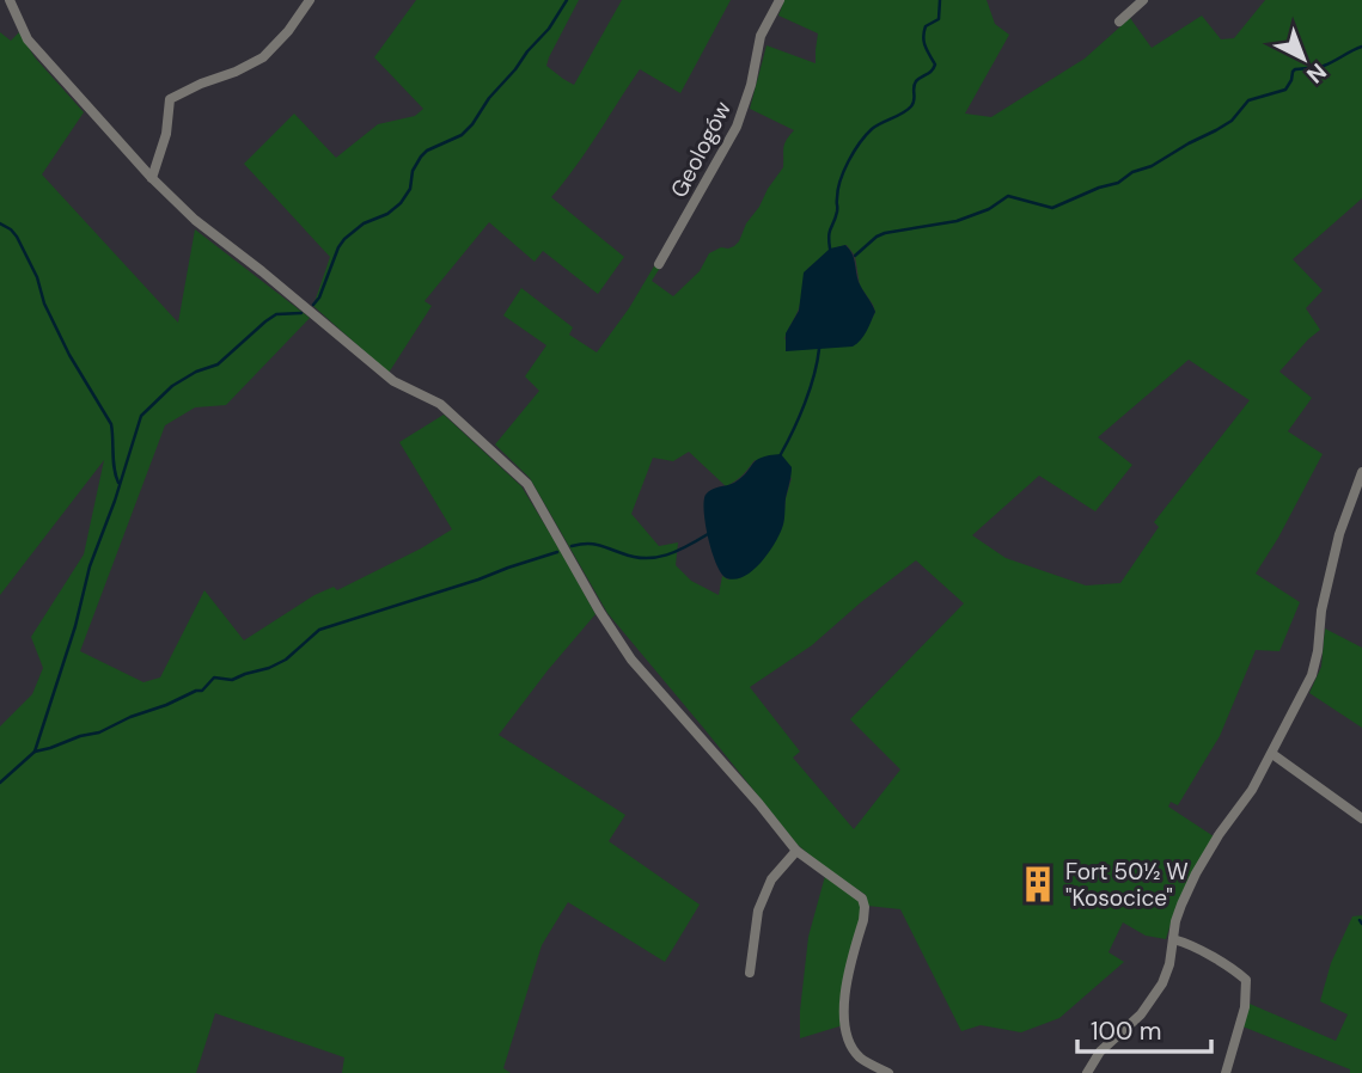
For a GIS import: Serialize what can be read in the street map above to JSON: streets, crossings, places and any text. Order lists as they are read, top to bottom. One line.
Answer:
{"streets":{"street":["Geologów"]},"places":{"building":["Fort 50½ W \"Kosocice\""]},"scale_bar":"100 m","north":"bottom right"}
